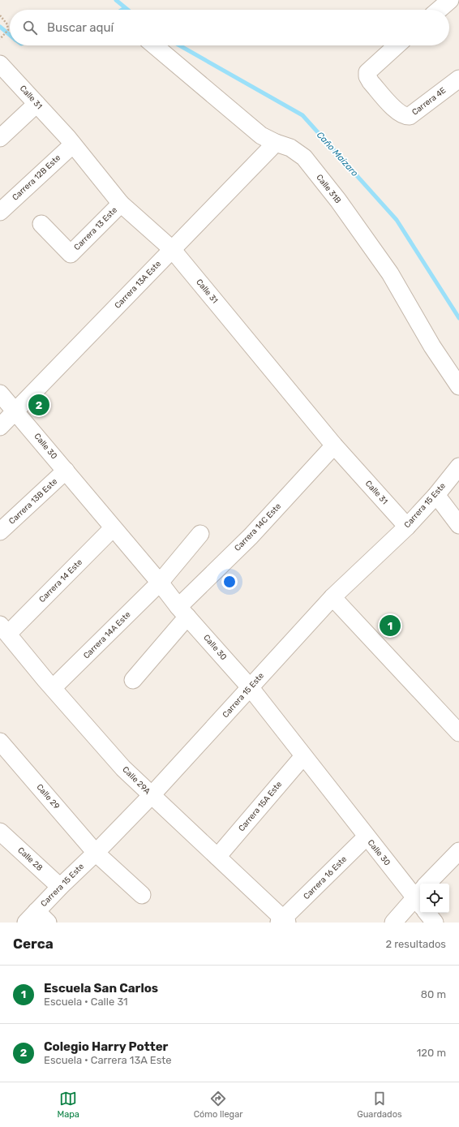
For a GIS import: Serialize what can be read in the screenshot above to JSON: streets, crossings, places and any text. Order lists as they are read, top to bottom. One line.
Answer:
{"streets":{"street":["Calle 31","Carrera 4E","Carrera 12B Este","Calle 31B","Carrera 13 Este","Carrera 13A Este","Calle 30","Carrera 13B Este","Carrera 15 Este","Carrera 14C Este","Carrera 14 Este","Carrera 14A Este","Calle 29A","Calle 29","Carrera 15A Este","Calle 28","Carrera 16 Este"]},"crossings":[["Calle 31","Carrera 12B Este"],["Calle 31","Carrera 13 Este"],["Calle 31","Carrera 13A Este"],["Calle 31","Carrera 15 Este"],["Calle 31","Carrera 14C Este"],["Calle 31B","Carrera 13A Este"],["Carrera 13A Este","Calle 30"],["Calle 30","Carrera 13B Este"],["Calle 30","Carrera 15 Este"],["Calle 30","Carrera 14C Este"],["Calle 30","Carrera 14 Este"],["Calle 30","Carrera 14A Este"],["Calle 30","Carrera 15A Este"],["Calle 30","Carrera 16 Este"],["Carrera 15 Este","Calle 29A"],["Carrera 15 Este","Calle 29"],["Carrera 15 Este","Calle 28"],["Carrera 14 Este","Calle 29A"],["Carrera 14A Este","Calle 29A"],["Calle 29A","Carrera 15A Este"],["Calle 29A","Carrera 16 Este"]],"water":["Caño Maizaro"],"page":{"search":"Buscar aquí","pins":["2","1"],"heading":["Cerca","2 resultados"],"list":[{"mark":"1","name":"Escuela San Carlos","note":"Escuela · Calle 31","value":"80 m"},{"mark":"2","name":"Colegio Harry Potter","note":"Escuela · Carrera 13A Este","value":"120 m"}],"nav":["Mapa","Cómo llegar","Guardados"]}}
